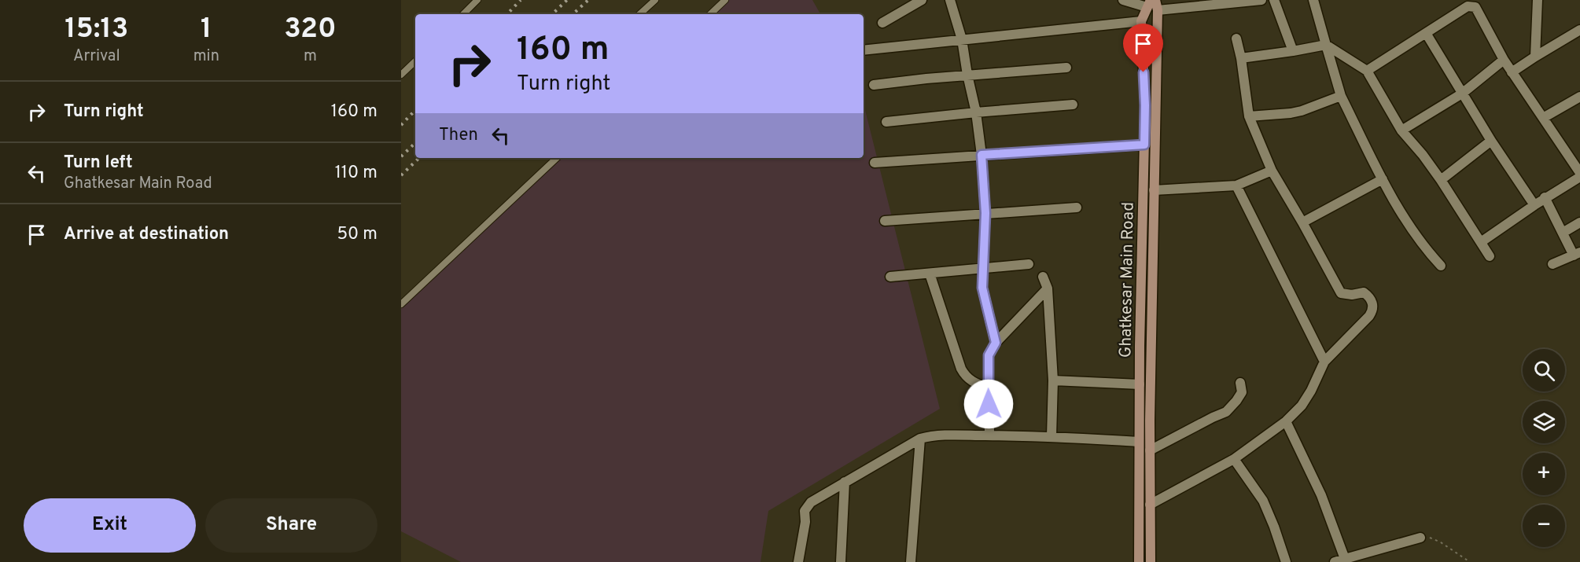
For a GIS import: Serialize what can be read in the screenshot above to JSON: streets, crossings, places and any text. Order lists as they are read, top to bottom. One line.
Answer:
{"streets":{"main road":["Ghatkesar Main Road"]},"page":{"eta":["15:13","Arrival","1","min","320","m"],"turn":["160 m","Turn right"],"list":[{"name":"Turn right","value":"160 m"},{"name":"Turn left","note":"Ghatkesar Main Road","value":"110 m"},{"name":"Arrive at destination","value":"50 m"}],"then":"Then","map_buttons":["+","−"],"buttons":["Exit","Share"]}}
